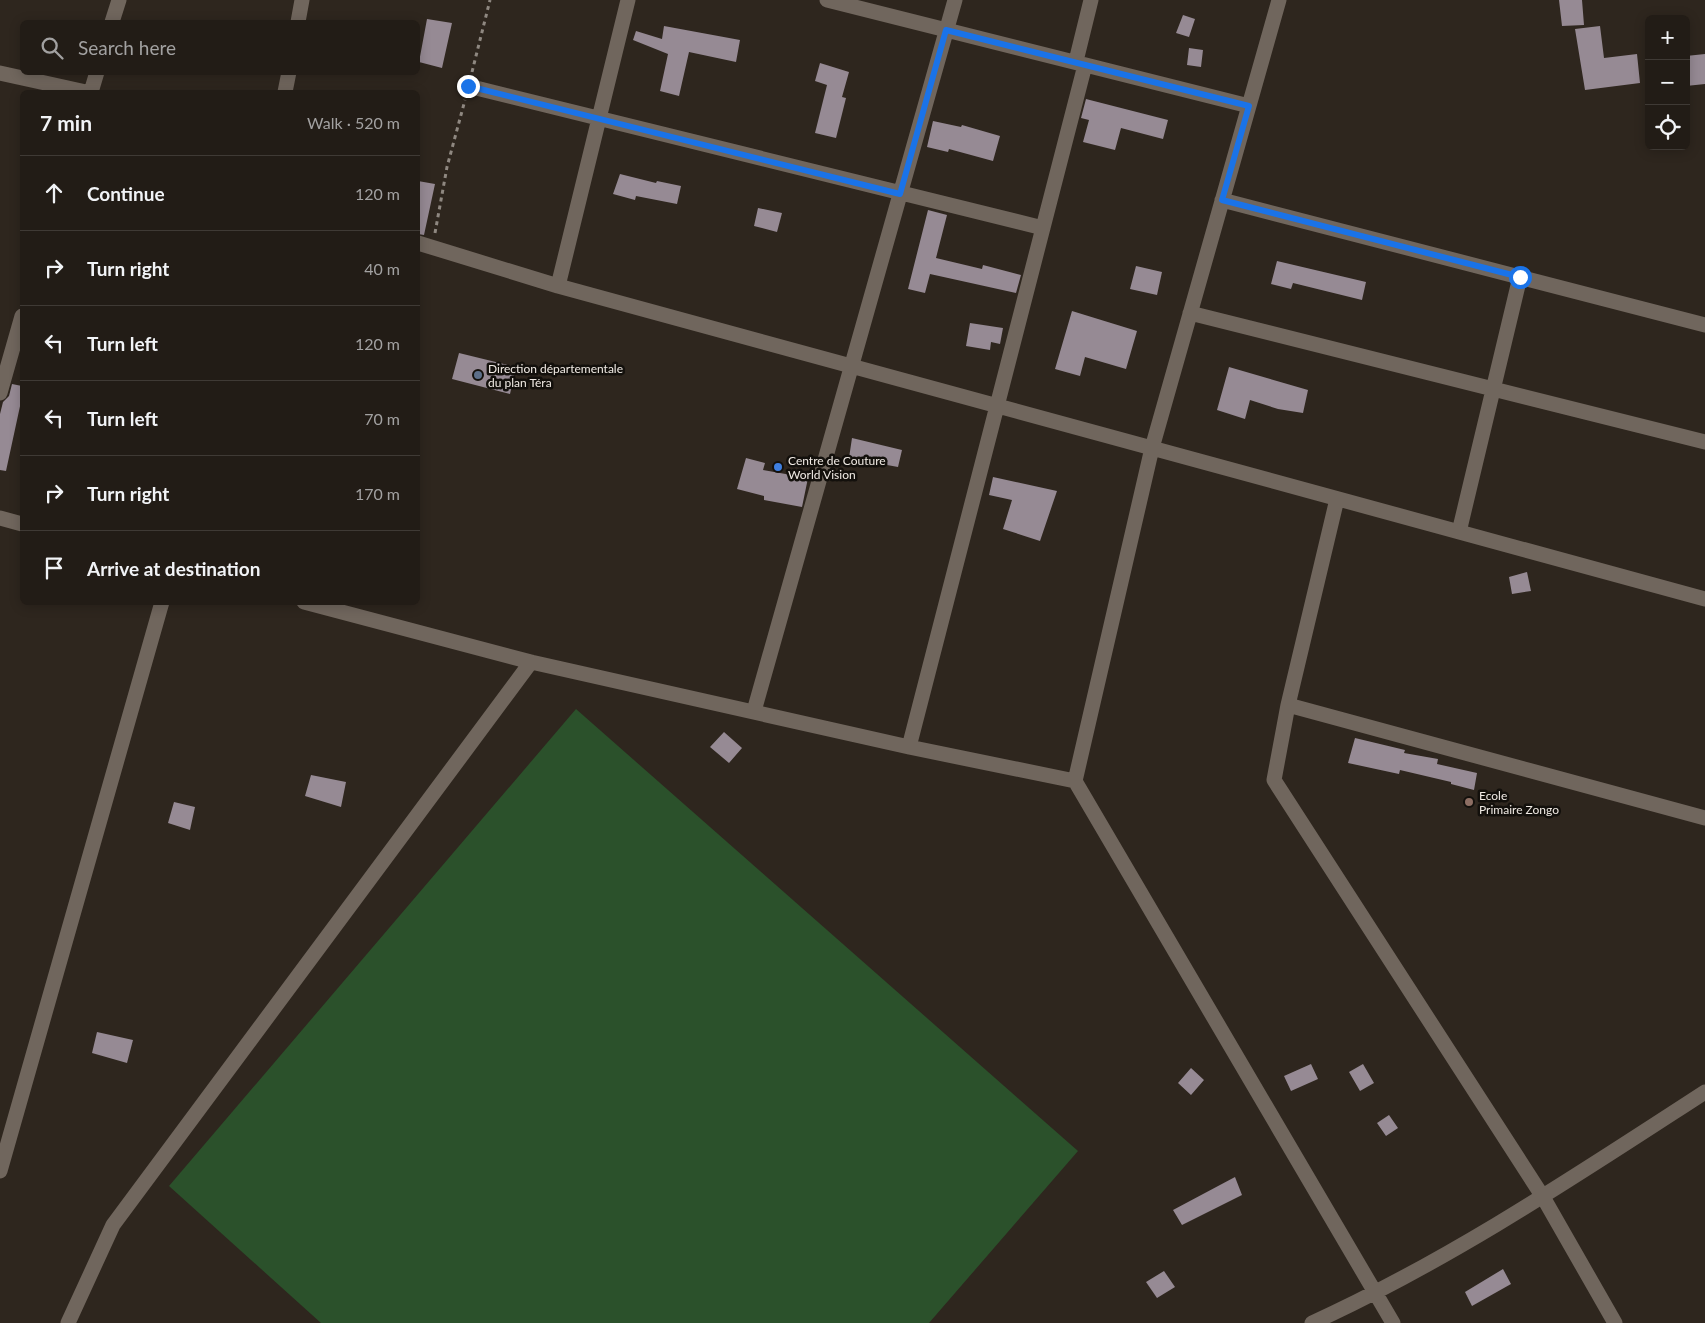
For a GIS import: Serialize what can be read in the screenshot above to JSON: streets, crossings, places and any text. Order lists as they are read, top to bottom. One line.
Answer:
{"places":["Direction départementale du plan Téra","Centre de Couture World Vision","Ecole Primaire Zongo"],"page":{"map_buttons":["+","−"],"search":"Search here","heading":["7 min","Walk · 520 m"],"list":[["Continue","120 m"],["Turn right","40 m"],["Turn left","120 m"],["Turn left","70 m"],["Turn right","170 m"],"Arrive at destination"]}}
